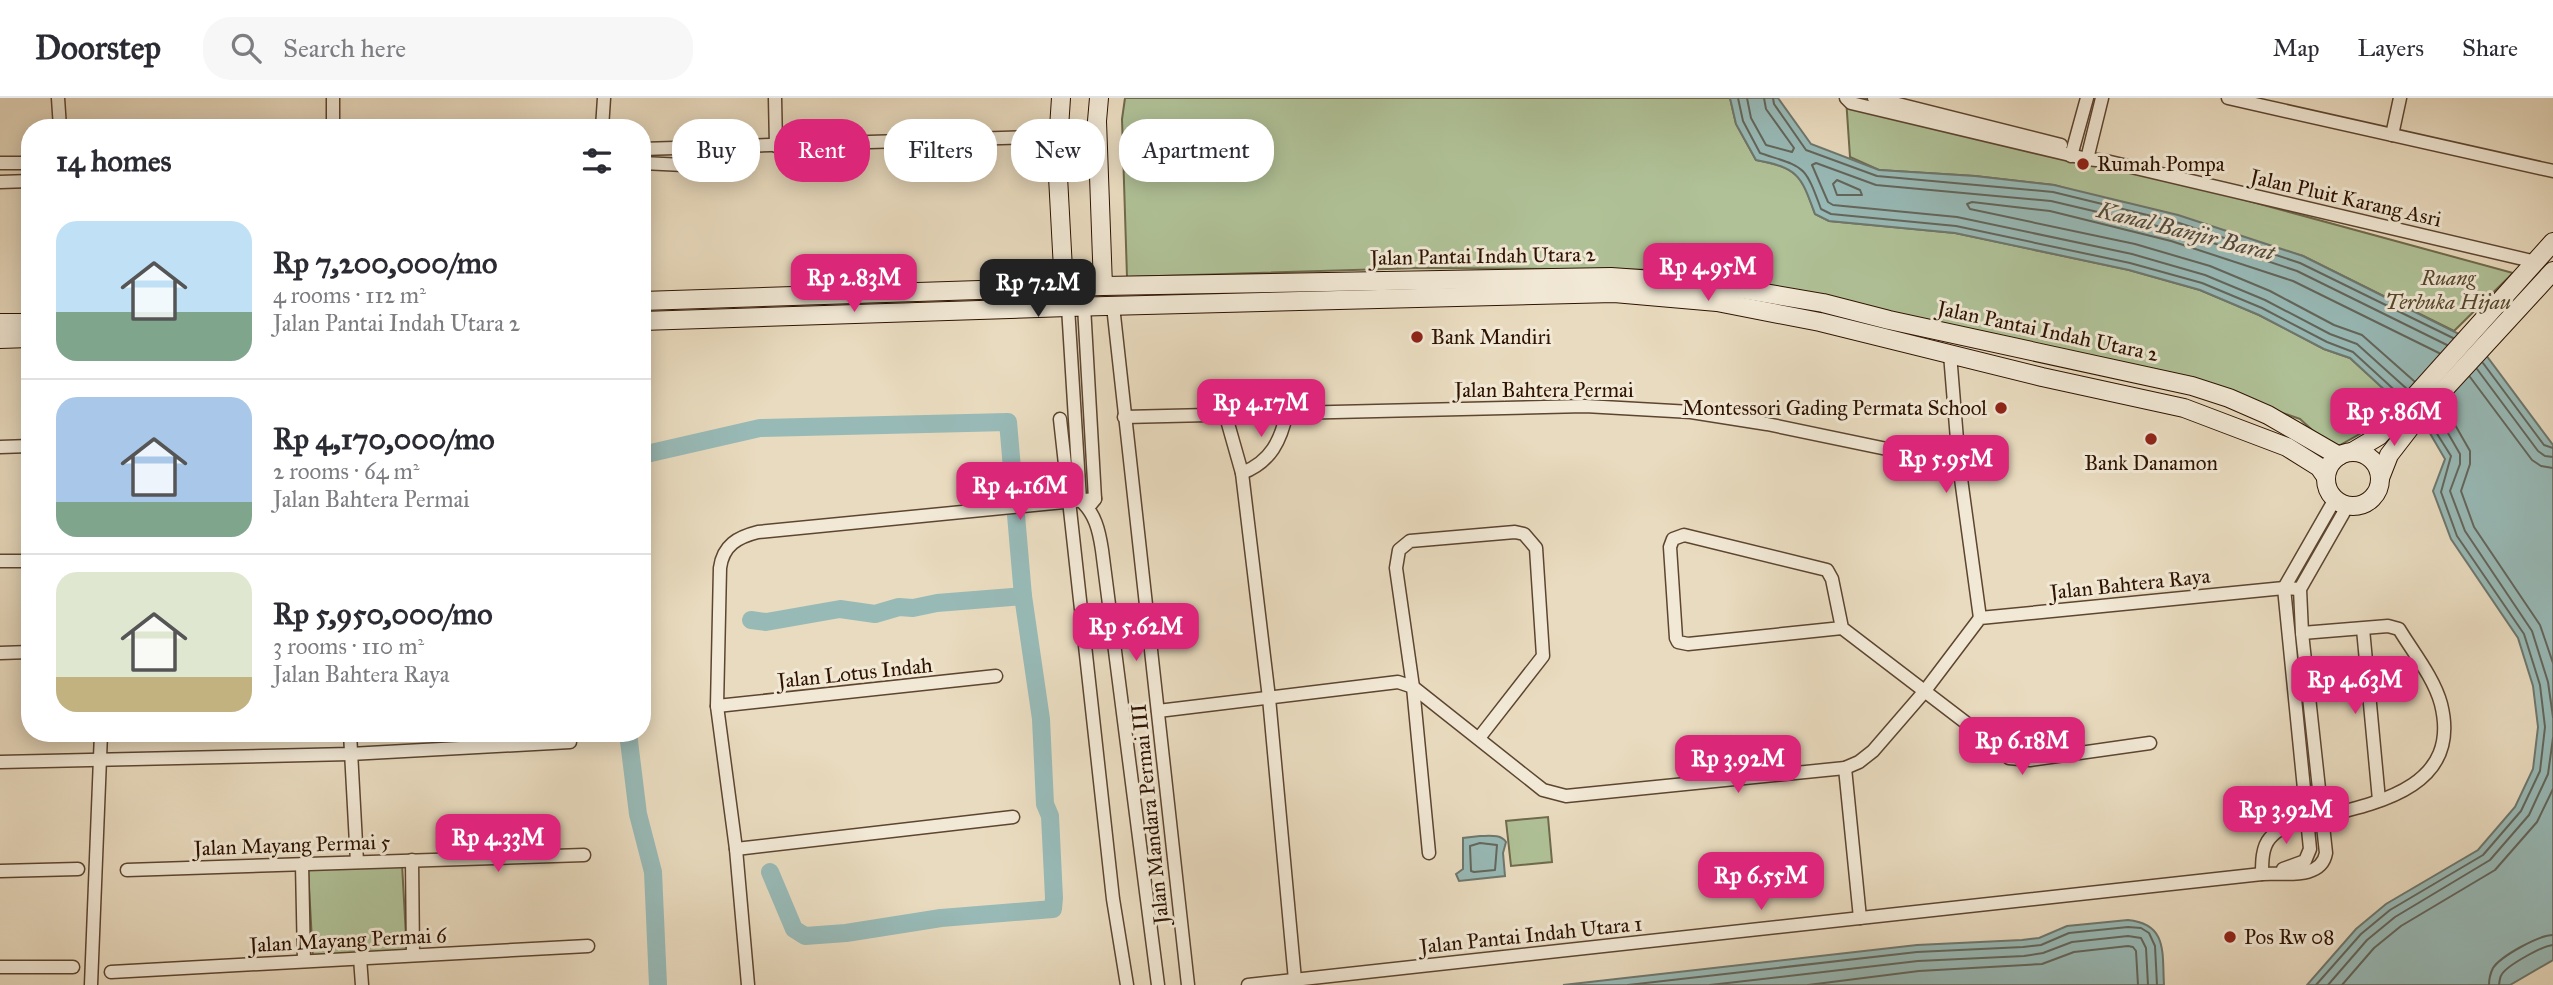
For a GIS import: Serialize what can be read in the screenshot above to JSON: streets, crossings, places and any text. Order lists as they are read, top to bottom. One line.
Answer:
{"streets":{"street":["Jalan Pluit Karang Asri","Jalan Pantai Indah Utara 2","Jalan Bahtera Permai","Jalan Bahtera Raya","Jalan Lotus Indah","Jalan Mandara Permai III","Jalan Mayang Permai 5","Jalan Pantai Indah Utara 1","Jalan Mayang Permai 6"]},"crossings":[["Jalan Pantai Indah Utara 2","Jalan Mandara Permai III"],["Jalan Bahtera Permai","Jalan Mandara Permai III"]],"water":["Kanal Banjir Barat"],"parks":["Ruang Terbuka Hijau"],"places":["Rumah Pompa","Bank Mandiri","Montessori Gading Permata School","Bank Danamon","Pos Rw 08"],"page":{"header":"Doorstep","search":"Search here","nav":["Map","Layers","Share"],"chip":["Buy","Rent","Filters","New","Apartment"],"heading":"14 homes","list":[{"name":"Rp 7,200,000/mo","note":"4 rooms · 112 m² · Jalan Pantai Indah Utara 2"},{"name":"Rp 4,170,000/mo","note":"2 rooms · 64 m² · Jalan Bahtera Permai"},{"name":"Rp 5,950,000/mo","note":"3 rooms · 110 m² · Jalan Bahtera Raya"}],"price":["Rp 4.95M","Rp 2.83M","Rp 7.2M","Rp 4.17M","Rp 5.86M","Rp 5.95M","Rp 4.16M","Rp 5.62M","Rp 4.63M","Rp 6.18M","Rp 3.92M","Rp 3.92M","Rp 4.33M","Rp 6.55M"]}}
